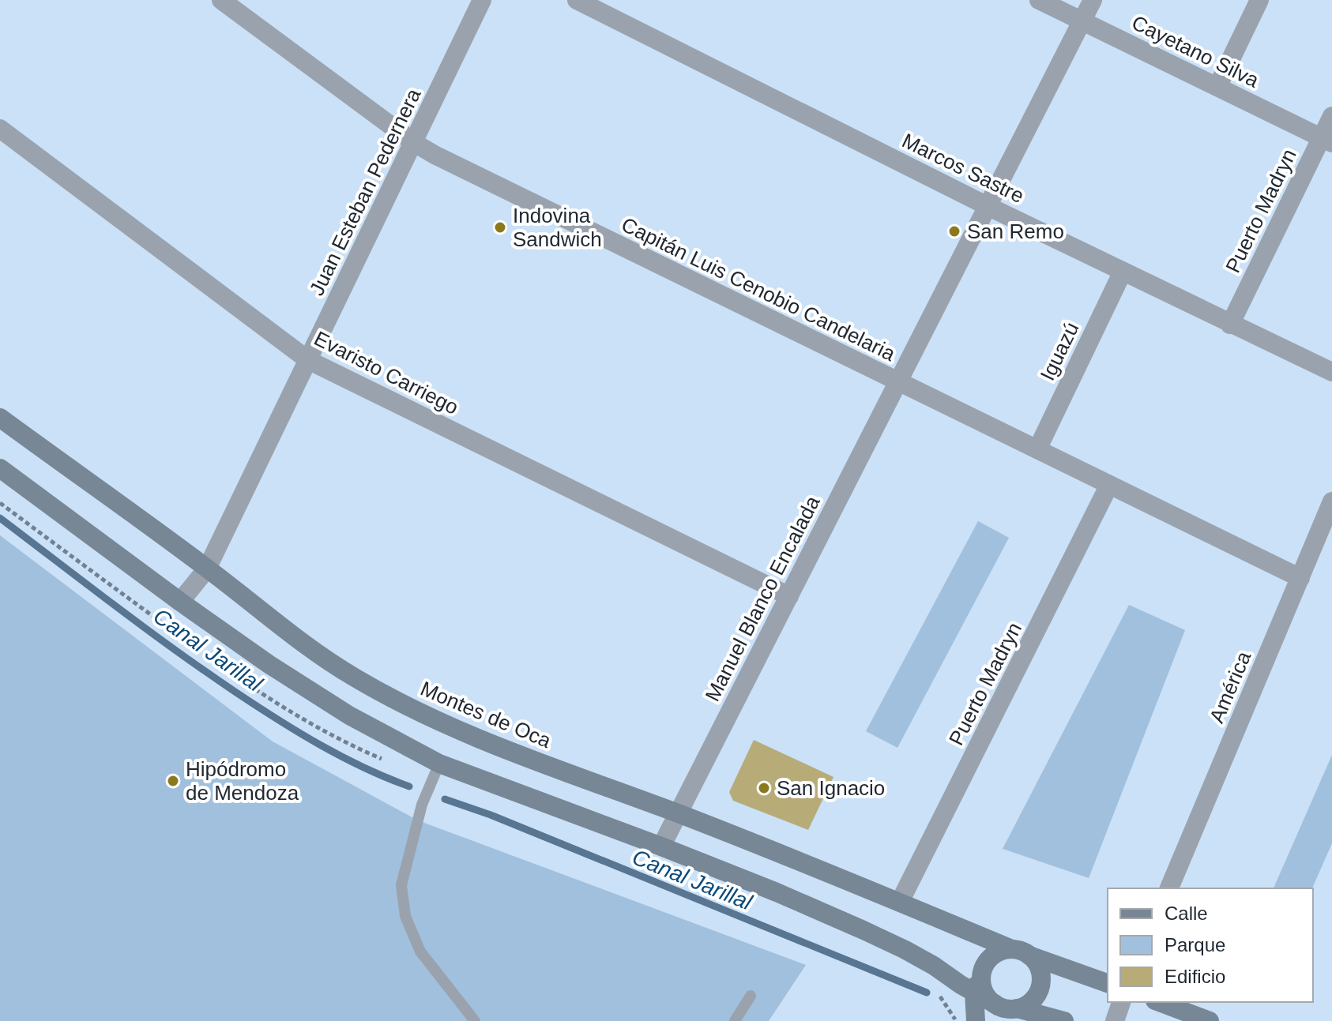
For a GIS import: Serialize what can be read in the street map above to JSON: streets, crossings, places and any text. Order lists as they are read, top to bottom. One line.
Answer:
{"streets":{"main road":["Montes de Oca"],"street":["Cayetano Silva","Marcos Sastre","Juan Esteban Pedernera","Puerto Madryn","Capitán Luis Cenobio Candelaria","Iguazú","Evaristo Carriego","Manuel Blanco Encalada","América"]},"crossings":[["Cayetano Silva","Puerto Madryn"],["Cayetano Silva","Manuel Blanco Encalada"],["Marcos Sastre","Puerto Madryn"],["Marcos Sastre","Iguazú"],["Marcos Sastre","Manuel Blanco Encalada"],["Juan Esteban Pedernera","Capitán Luis Cenobio Candelaria"],["Juan Esteban Pedernera","Evaristo Carriego"],["Juan Esteban Pedernera","Montes de Oca"],["Puerto Madryn","Capitán Luis Cenobio Candelaria"],["Puerto Madryn","Montes de Oca"],["Capitán Luis Cenobio Candelaria","Iguazú"],["Capitán Luis Cenobio Candelaria","Manuel Blanco Encalada"],["Capitán Luis Cenobio Candelaria","América"],["Evaristo Carriego","Manuel Blanco Encalada"],["Manuel Blanco Encalada","Montes de Oca"]],"water":["Canal Jarillal"],"places":["Indovina Sandwich","San Remo","Hipódromo de Mendoza","San Ignacio"],"legend":["Calle","Parque","Edificio"]}
